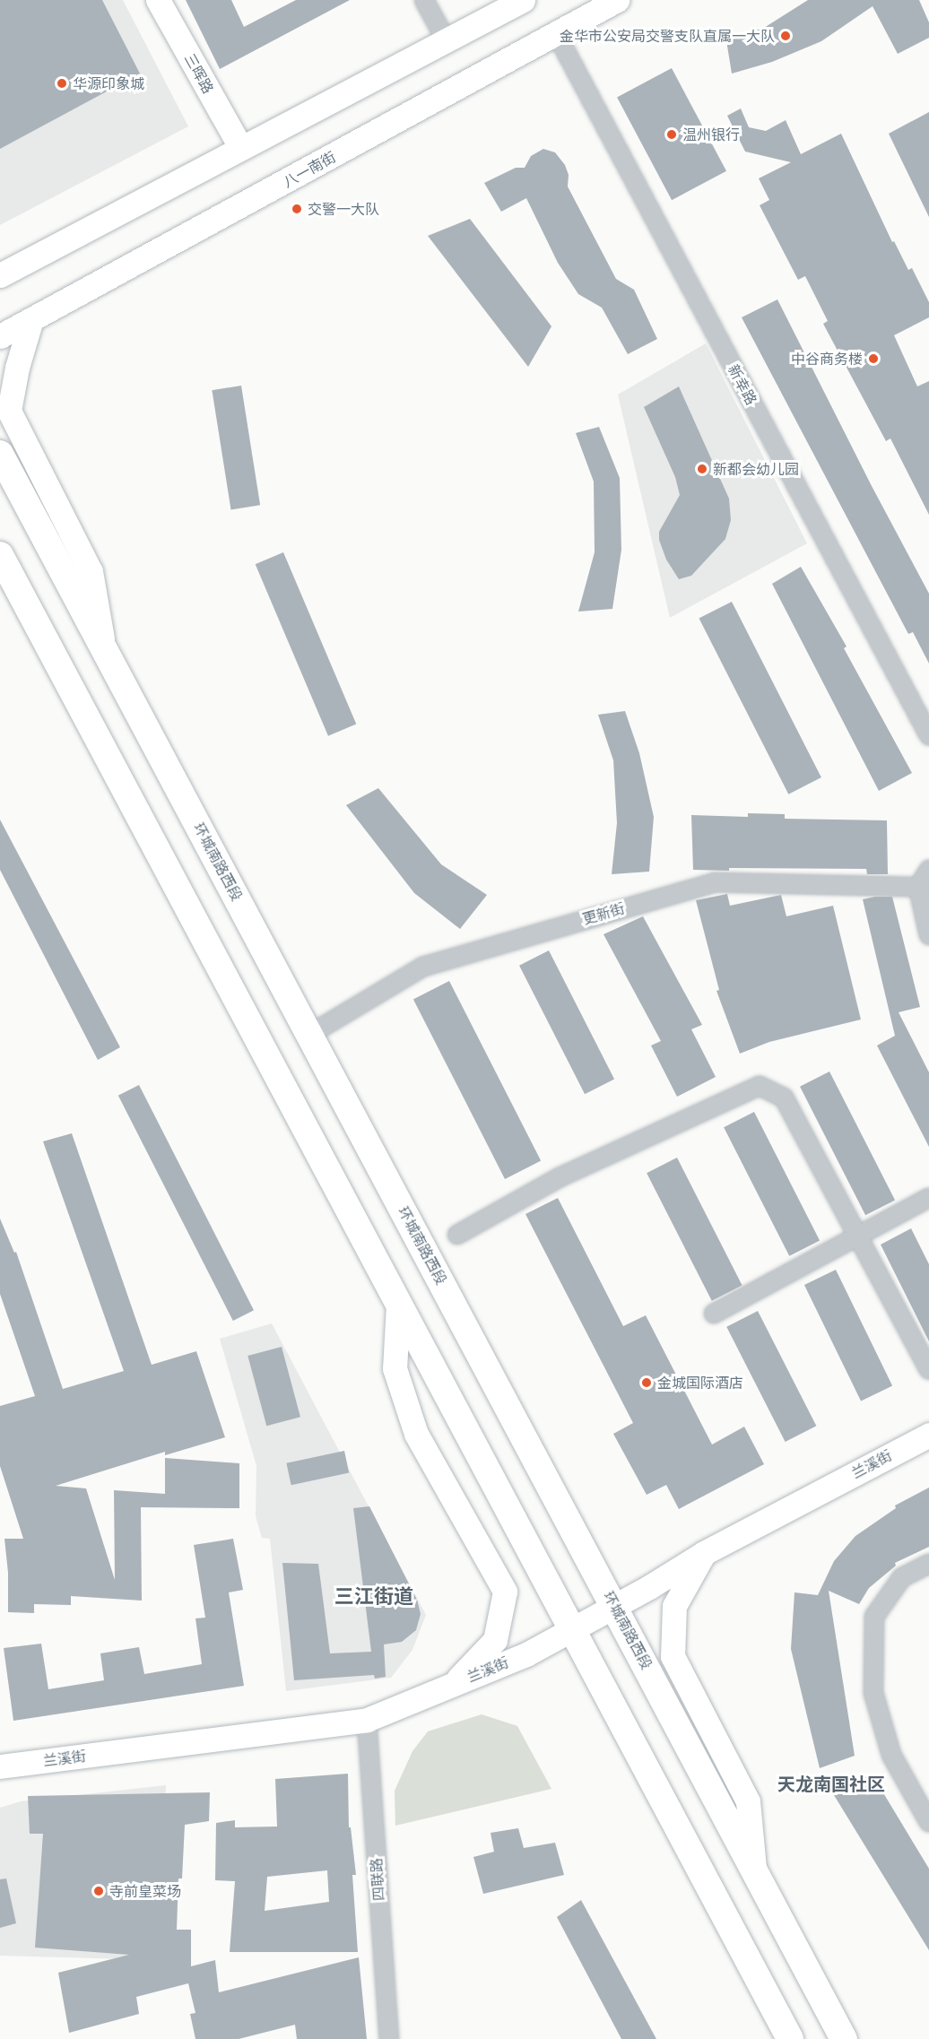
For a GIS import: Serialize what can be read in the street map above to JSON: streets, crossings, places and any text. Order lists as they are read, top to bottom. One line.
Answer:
{"streets":{"main road":["三晖路","八一南街","环城南路西段","兰溪街"],"street":["新幸路","更新街","四联路"]},"crossings":[["八一南街","新幸路"],["环城南路西段","更新街"],["环城南路西段","兰溪街"],["兰溪街","四联路"]],"districts":["三江街道","天龙南国社区"],"places":["金华市公安局交警支队直属一大队","华源印象城","温州银行","交警一大队","中谷商务楼","新都会幼儿园","金城国际酒店","寺前皇菜场"]}
